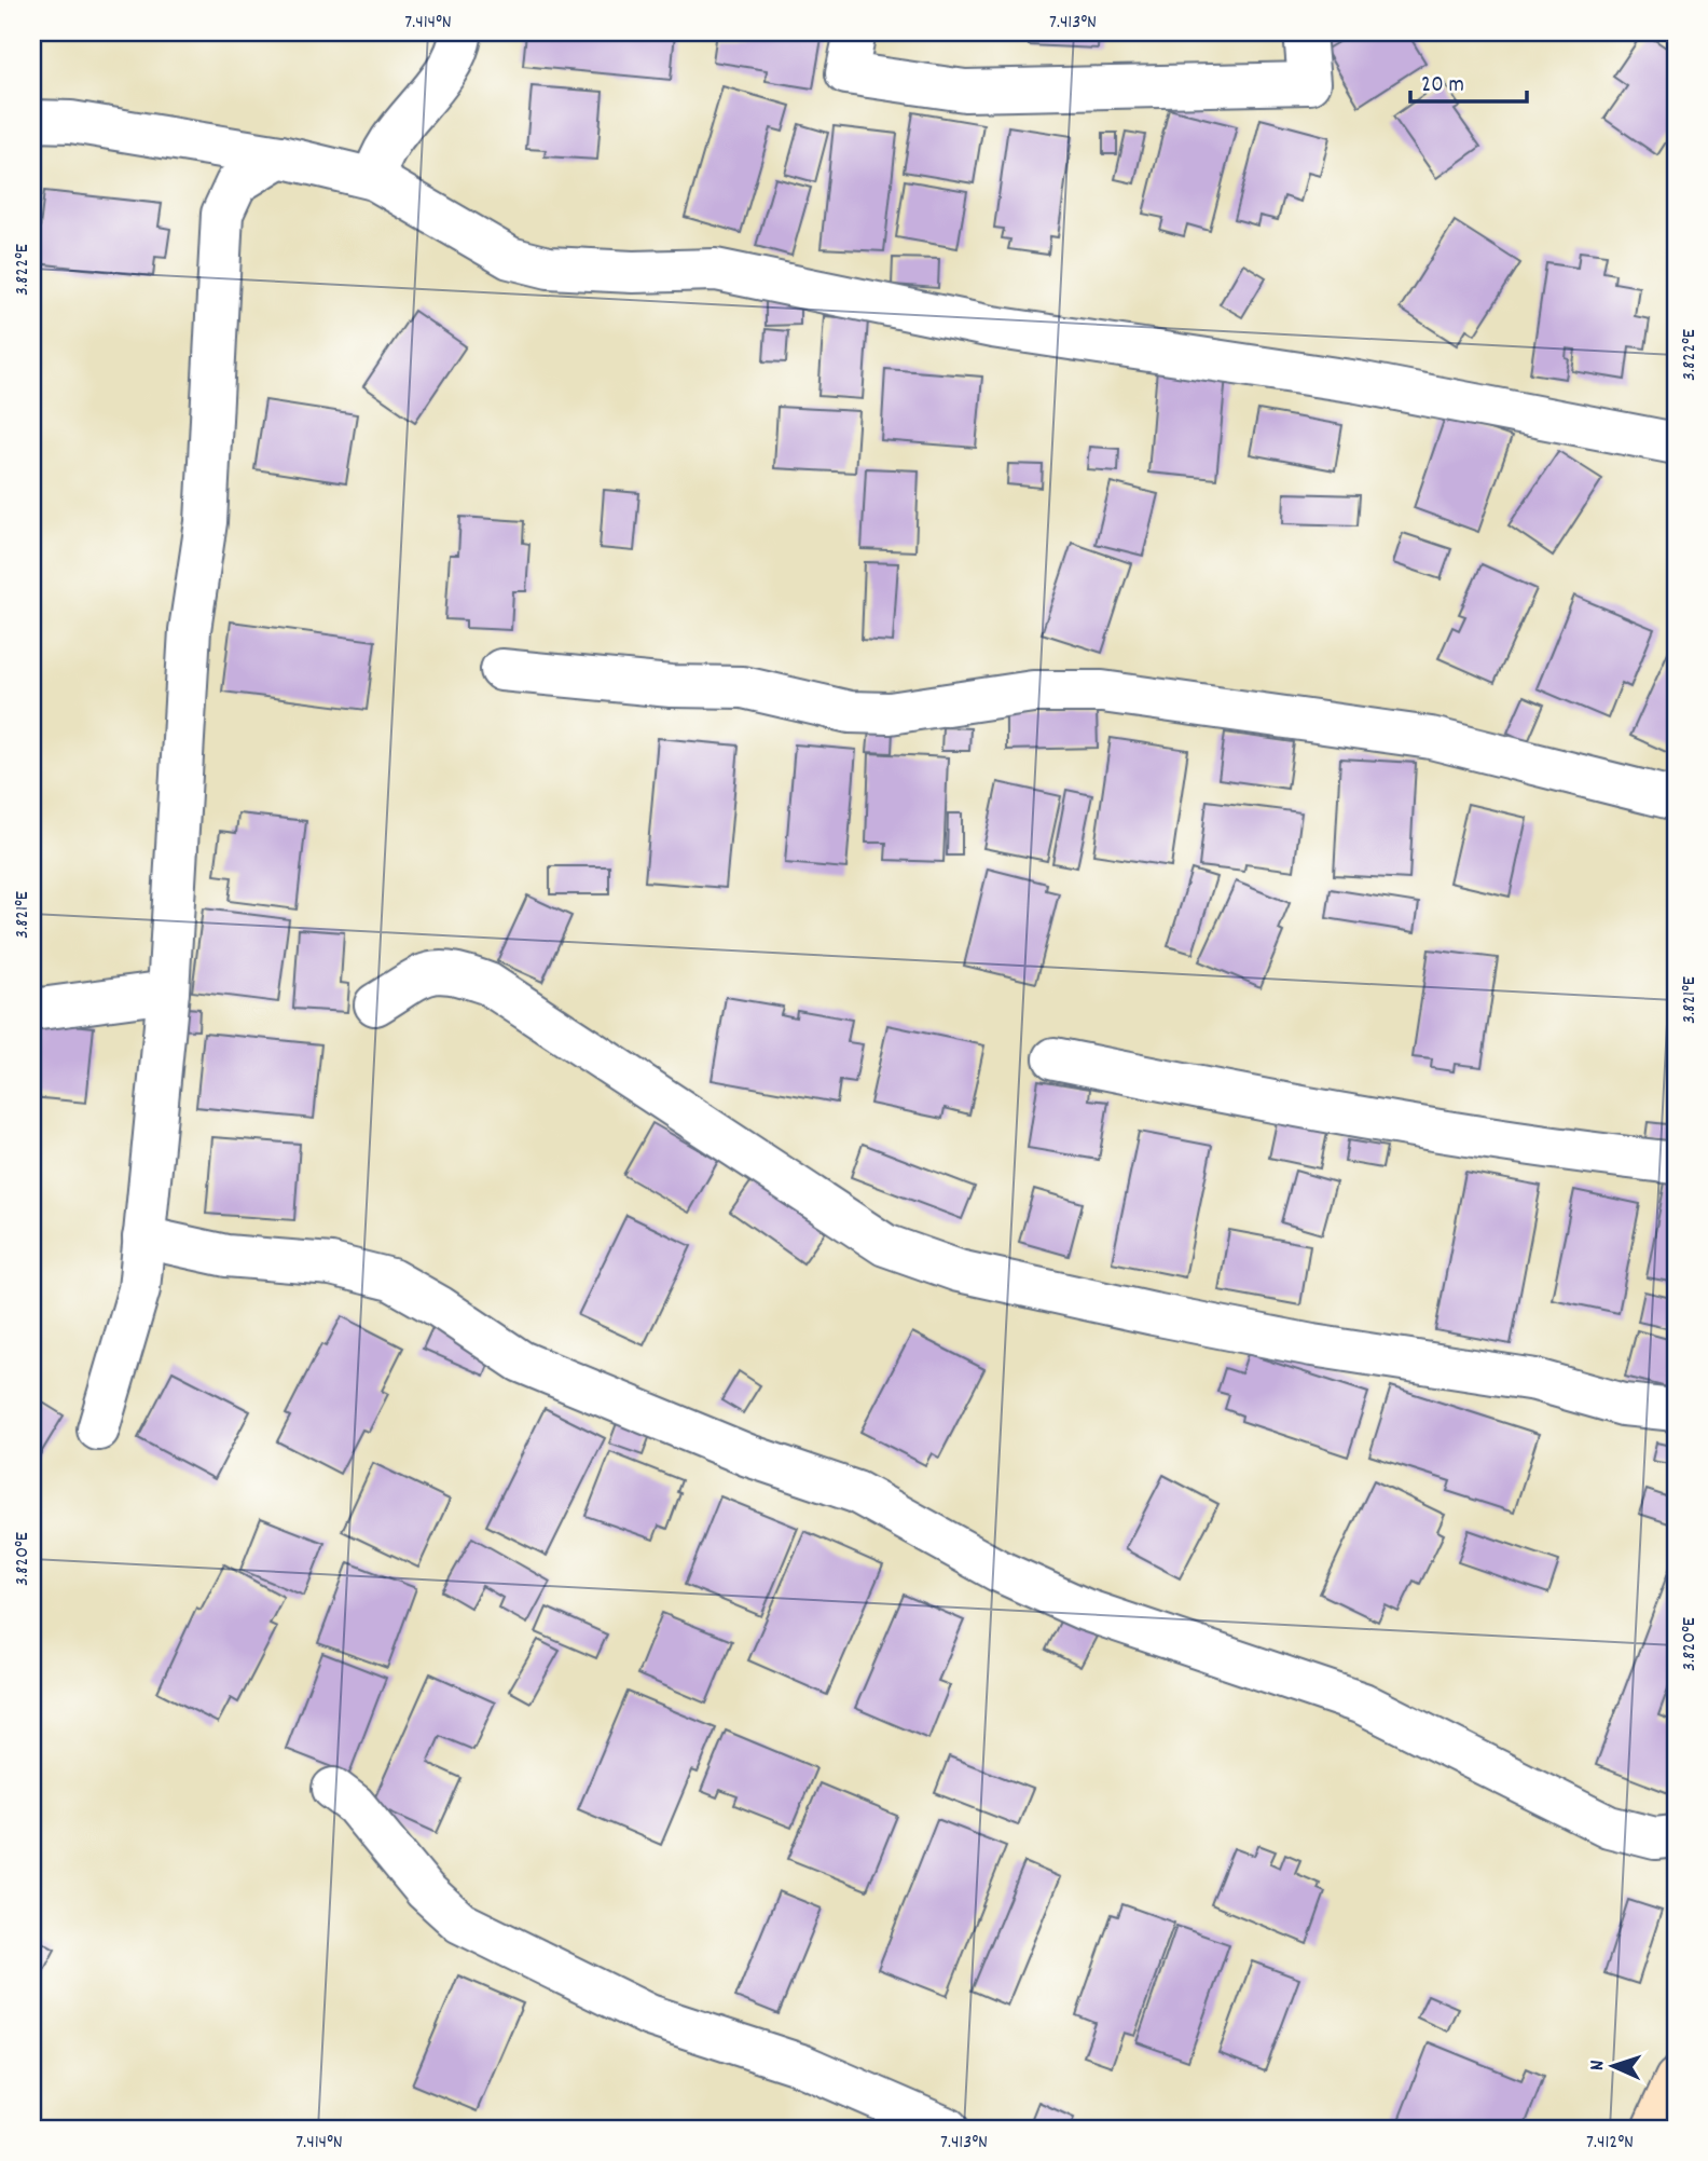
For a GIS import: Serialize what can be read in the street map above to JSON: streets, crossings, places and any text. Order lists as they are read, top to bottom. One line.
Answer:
{"scale_bar":"20 m","north":"left","coordinates":["7.414°N","7.413°N","3.822°E","3.821°E","3.820°E","7.412°N"]}
